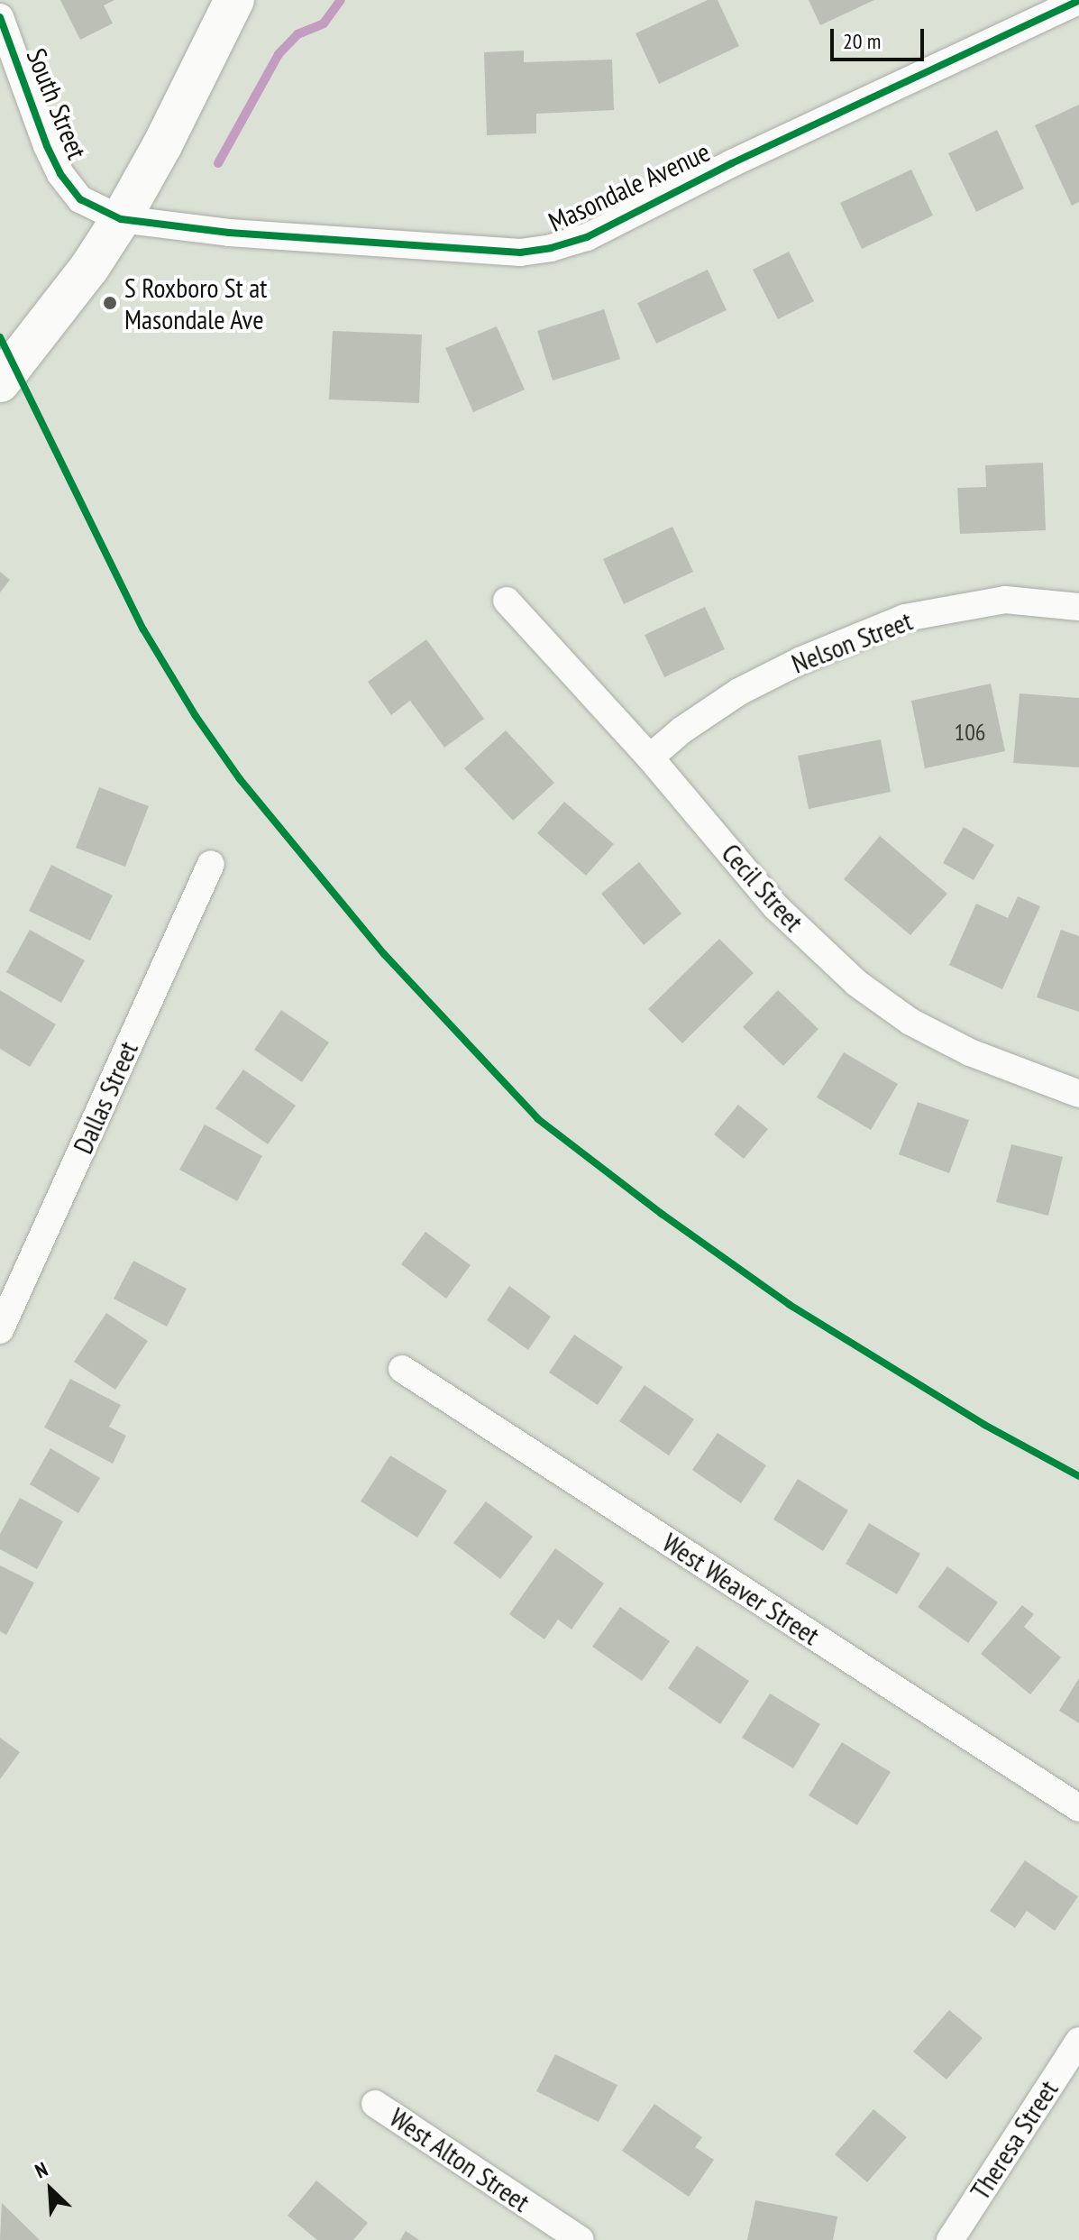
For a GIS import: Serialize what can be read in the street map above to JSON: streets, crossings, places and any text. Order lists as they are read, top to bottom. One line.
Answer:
{"streets":{"street":["South Street","Masondale Avenue","Nelson Street","Cecil Street","Dallas Street","West Weaver Street","Theresa Street","West Alton Street"]},"crossings":[["South Street","Masondale Avenue"],["Nelson Street","Cecil Street"]],"places":["S Roxboro St at Masondale Ave"],"house_numbers":["106"],"scale_bar":"20 m","north":"top left"}
